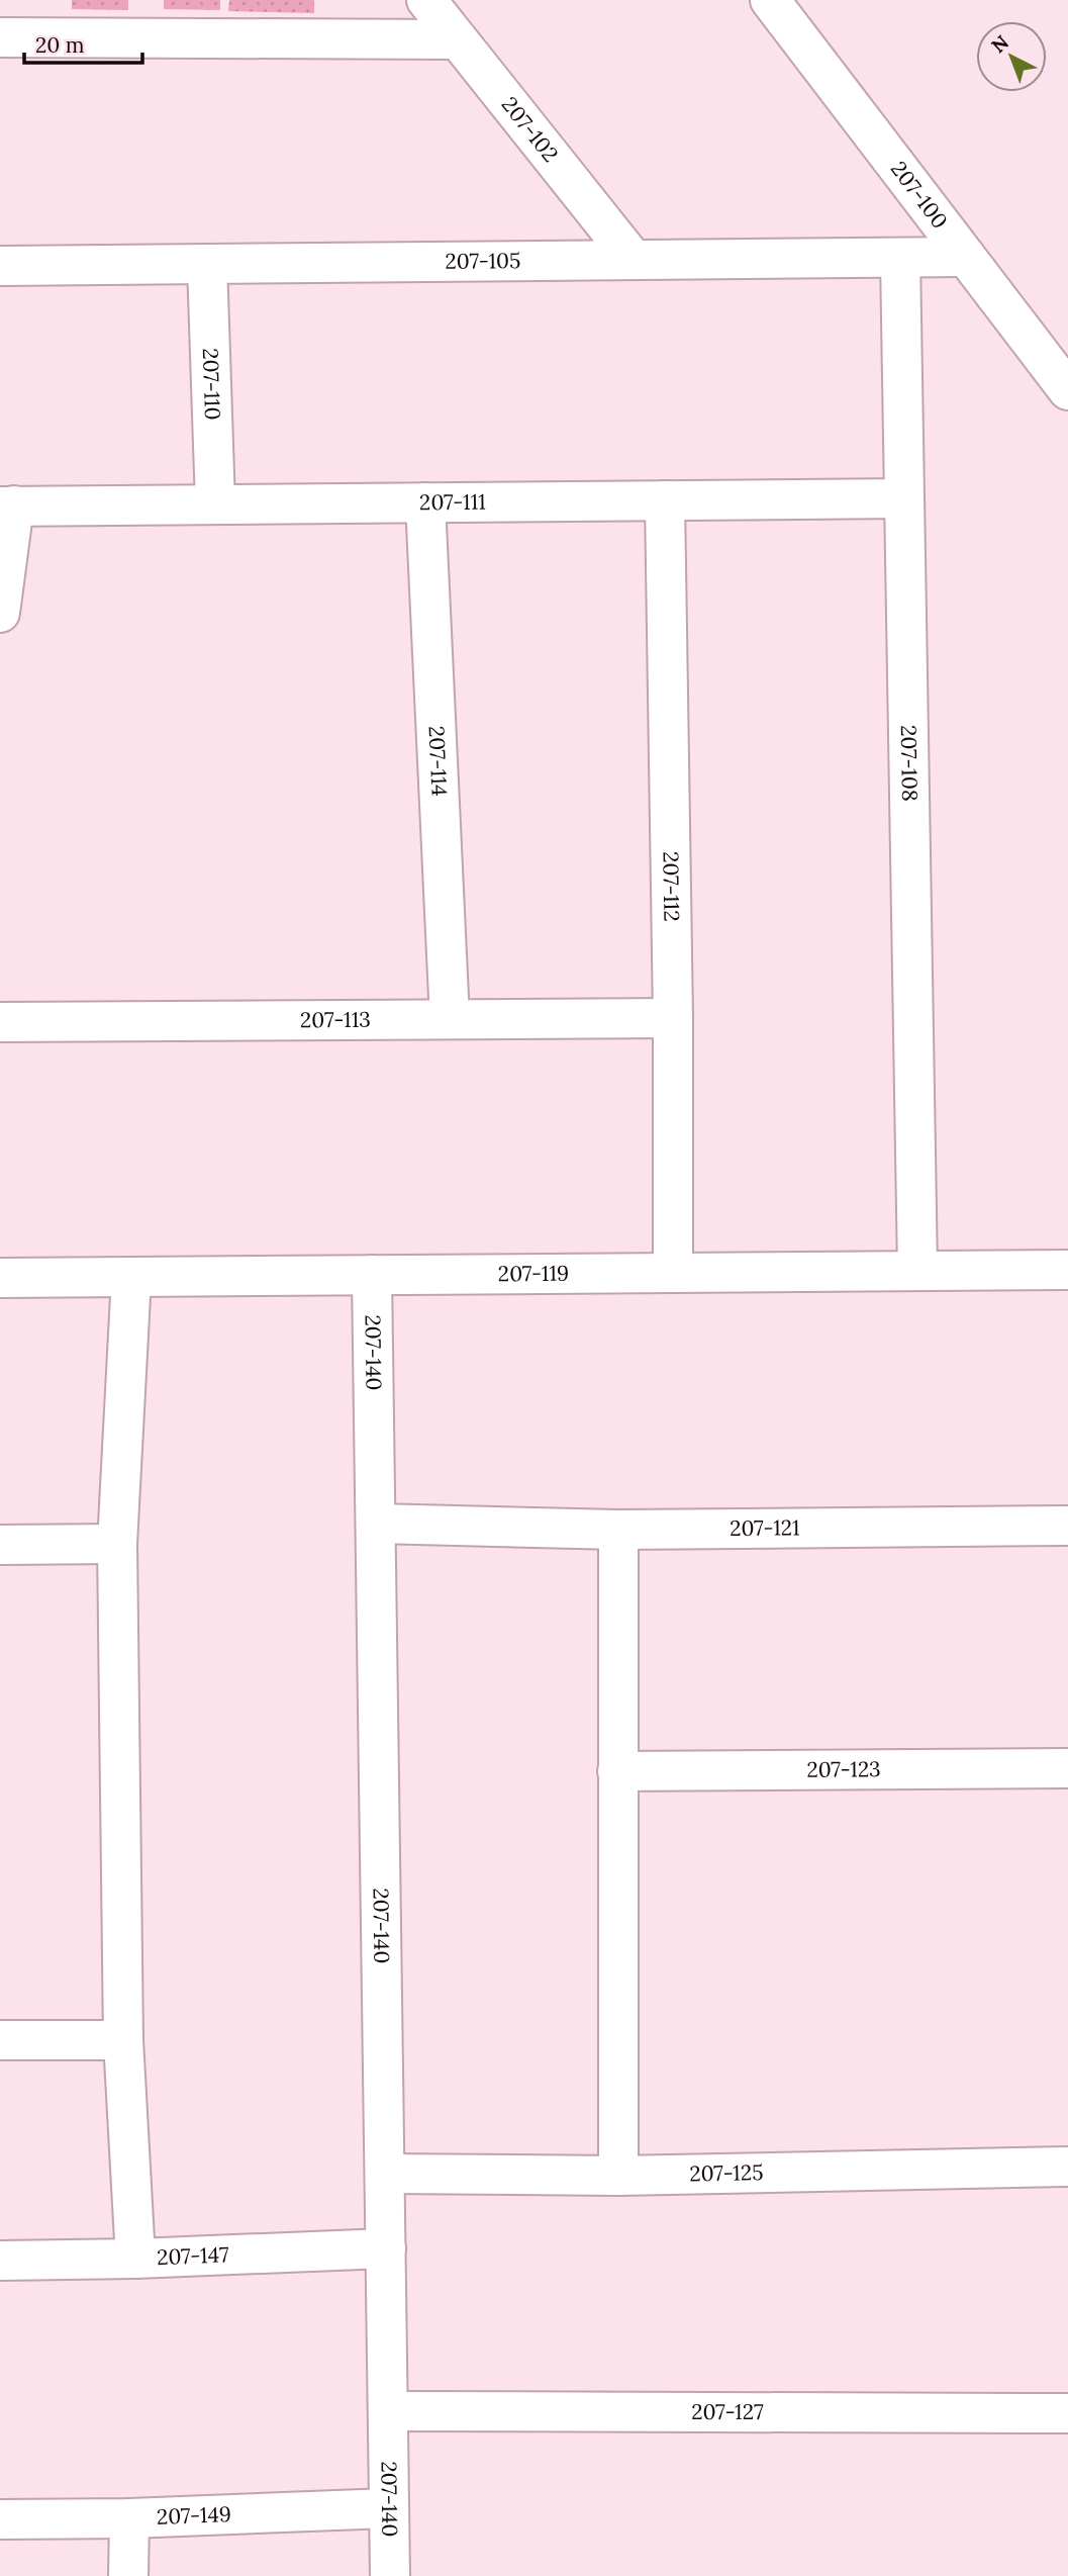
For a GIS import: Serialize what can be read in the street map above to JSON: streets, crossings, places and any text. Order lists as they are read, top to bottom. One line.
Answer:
{"streets":{"street":["207-102","207-100","207-105","207-110","207-111","207-114","207-108","207-112","207-113","207-119","207-140","207-121","207-123","207-125","207-147","207-127","207-149"]},"crossings":[["207-102","207-105"],["207-100","207-105"],["207-105","207-110"],["207-105","207-108"],["207-110","207-111"],["207-111","207-114"],["207-111","207-108"],["207-111","207-112"],["207-114","207-113"],["207-108","207-119"],["207-112","207-113"],["207-112","207-119"],["207-119","207-140"],["207-140","207-121"],["207-140","207-125"],["207-140","207-147"],["207-140","207-127"],["207-140","207-149"]],"scale_bar":"20 m","north":"top left"}
